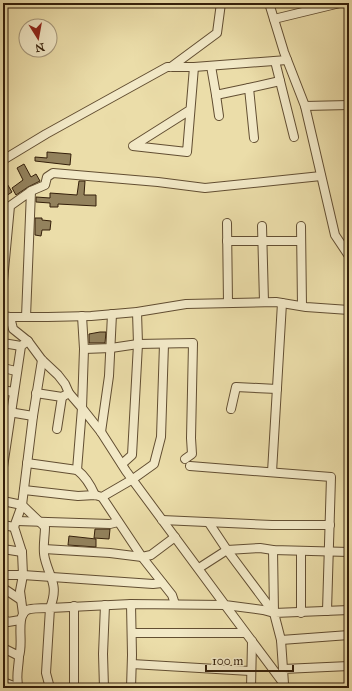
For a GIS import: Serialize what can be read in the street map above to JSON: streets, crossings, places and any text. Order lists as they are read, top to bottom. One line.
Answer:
{"scale_bar":"100 m","north":"bottom"}
